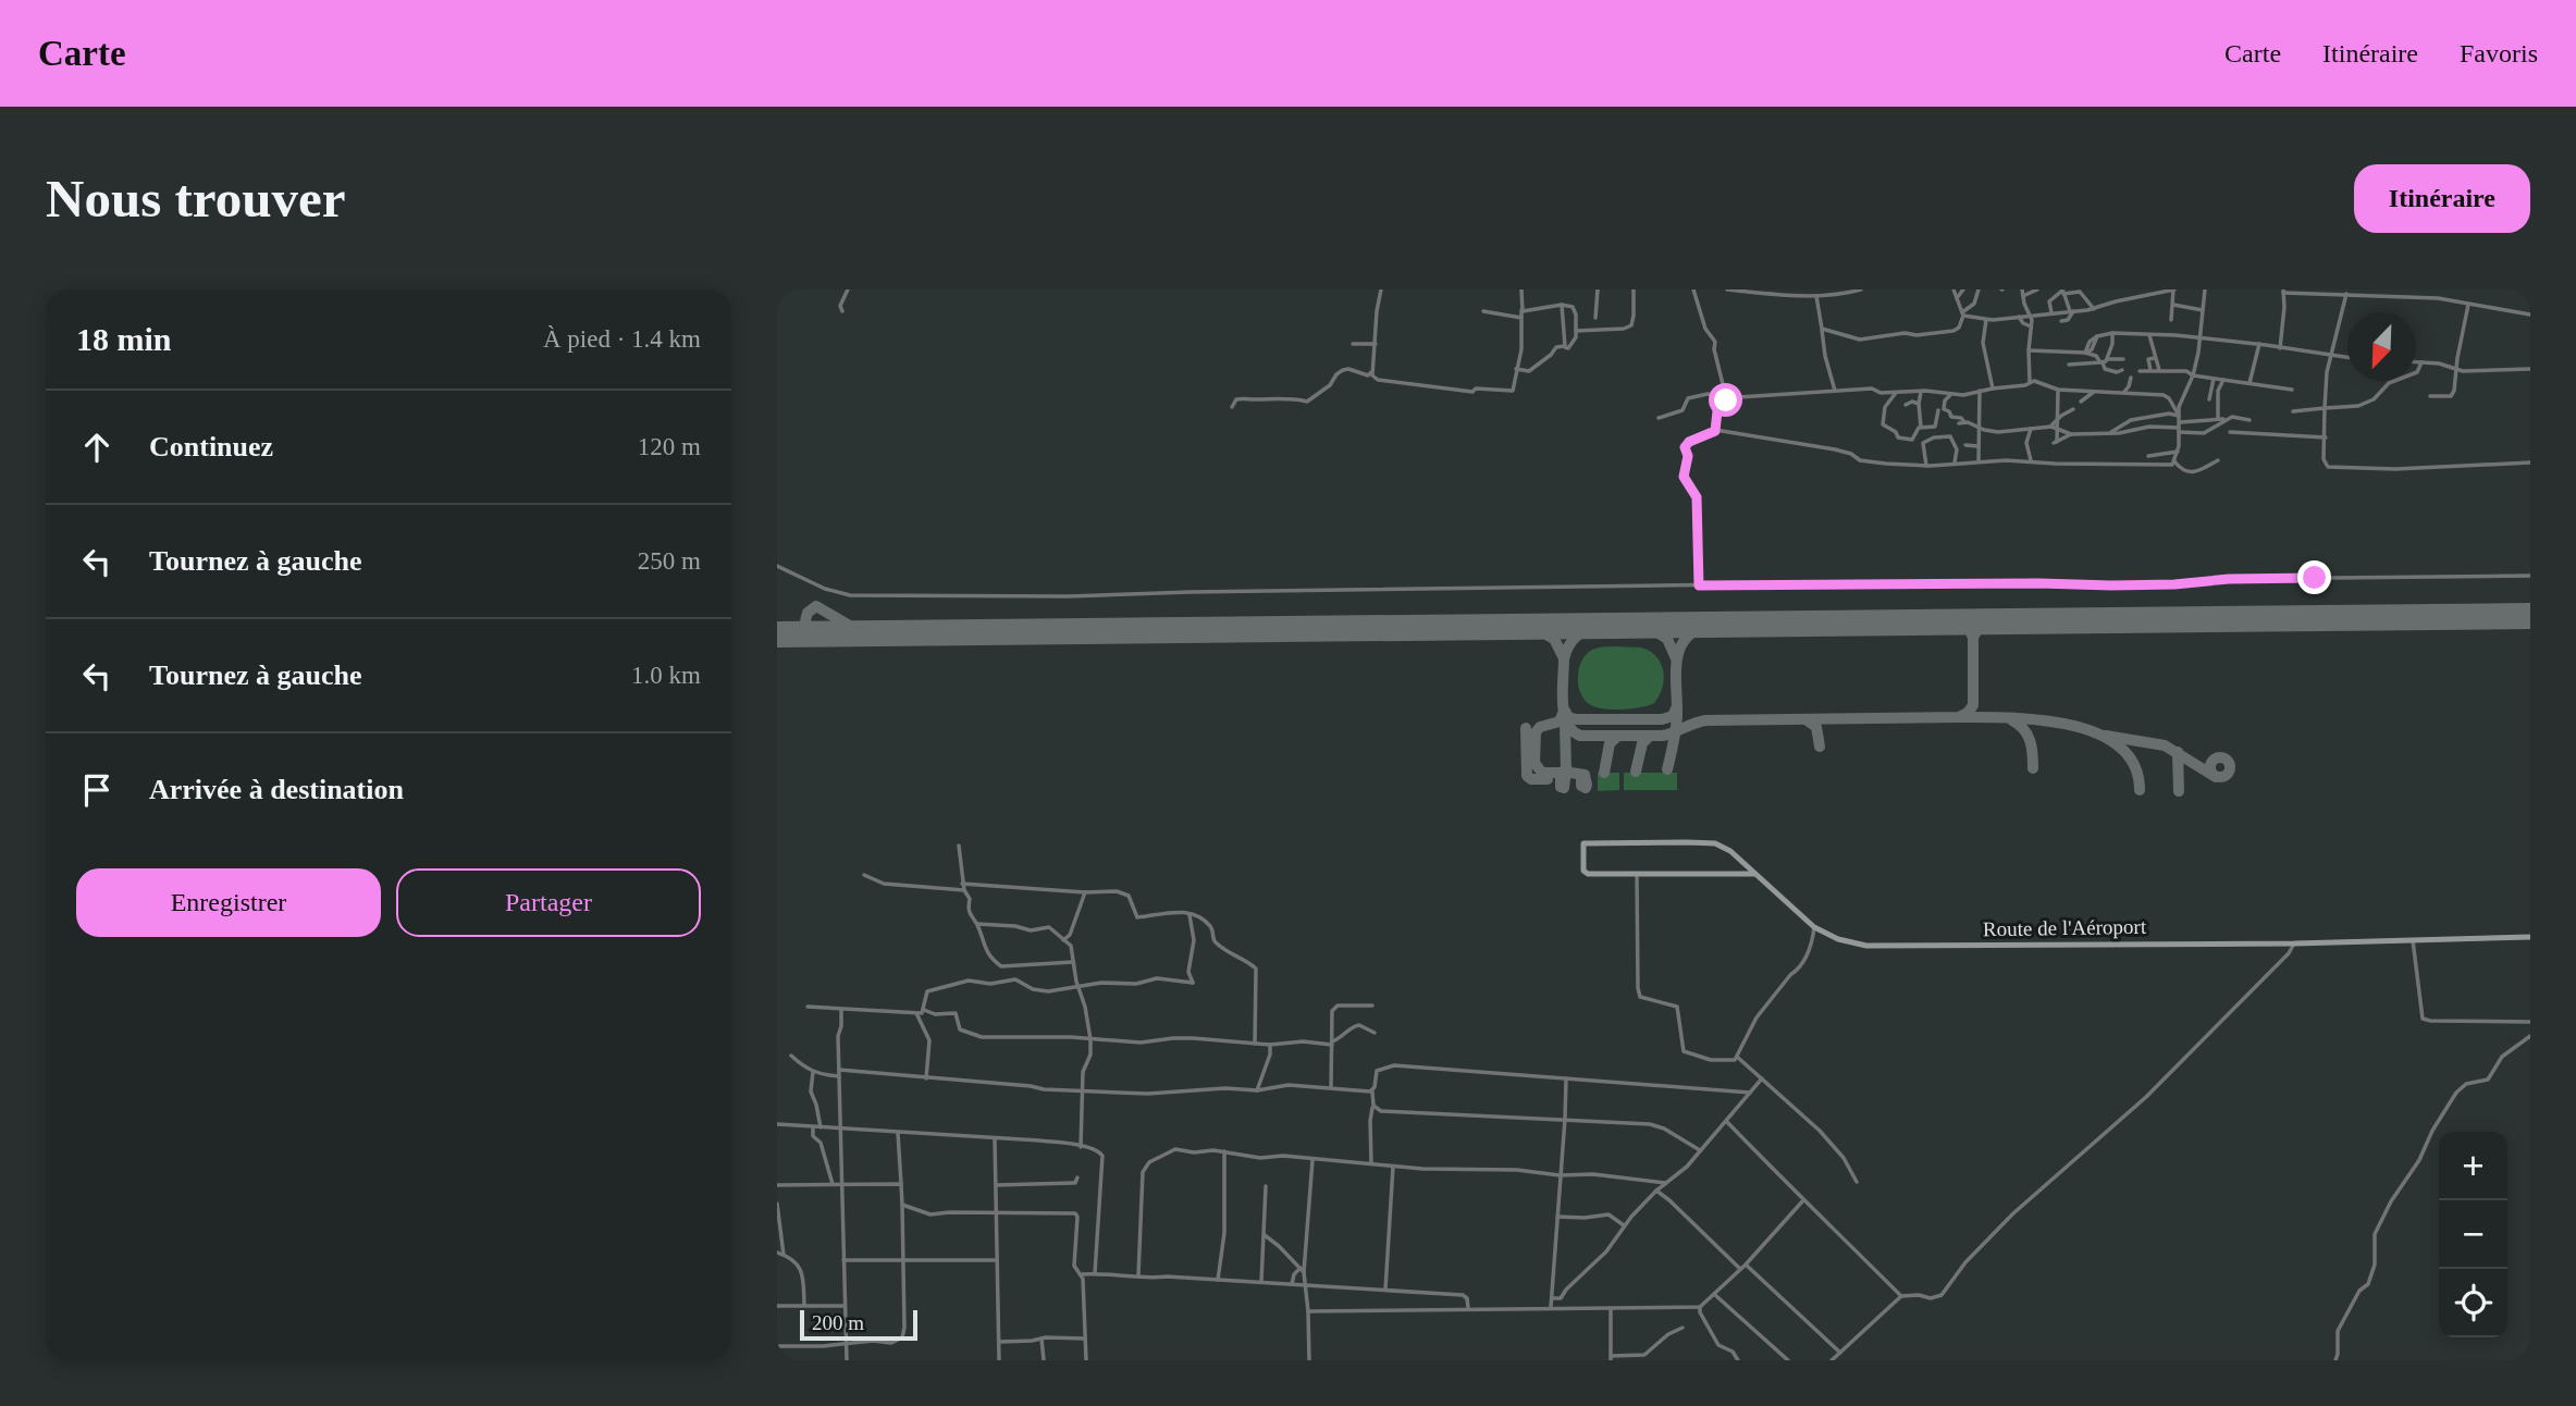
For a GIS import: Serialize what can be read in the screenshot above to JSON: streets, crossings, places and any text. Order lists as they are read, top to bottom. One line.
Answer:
{"streets":{"main road":["Route de l'Aéroport"]},"scale_bar":"200 m","north":"bottom left","page":{"header":"Carte","nav":["Carte","Itinéraire","Favoris"],"buttons":["Itinéraire",["Enregistrer","Partager"]],"title":"Nous trouver","heading":["18 min","À pied · 1.4 km"],"list":[["Continuez","120 m"],["Tournez à gauche","250 m"],["Tournez à gauche","1.0 km"],"Arrivée à destination"],"map_buttons":["+","−"],"scale":"200 m"}}
